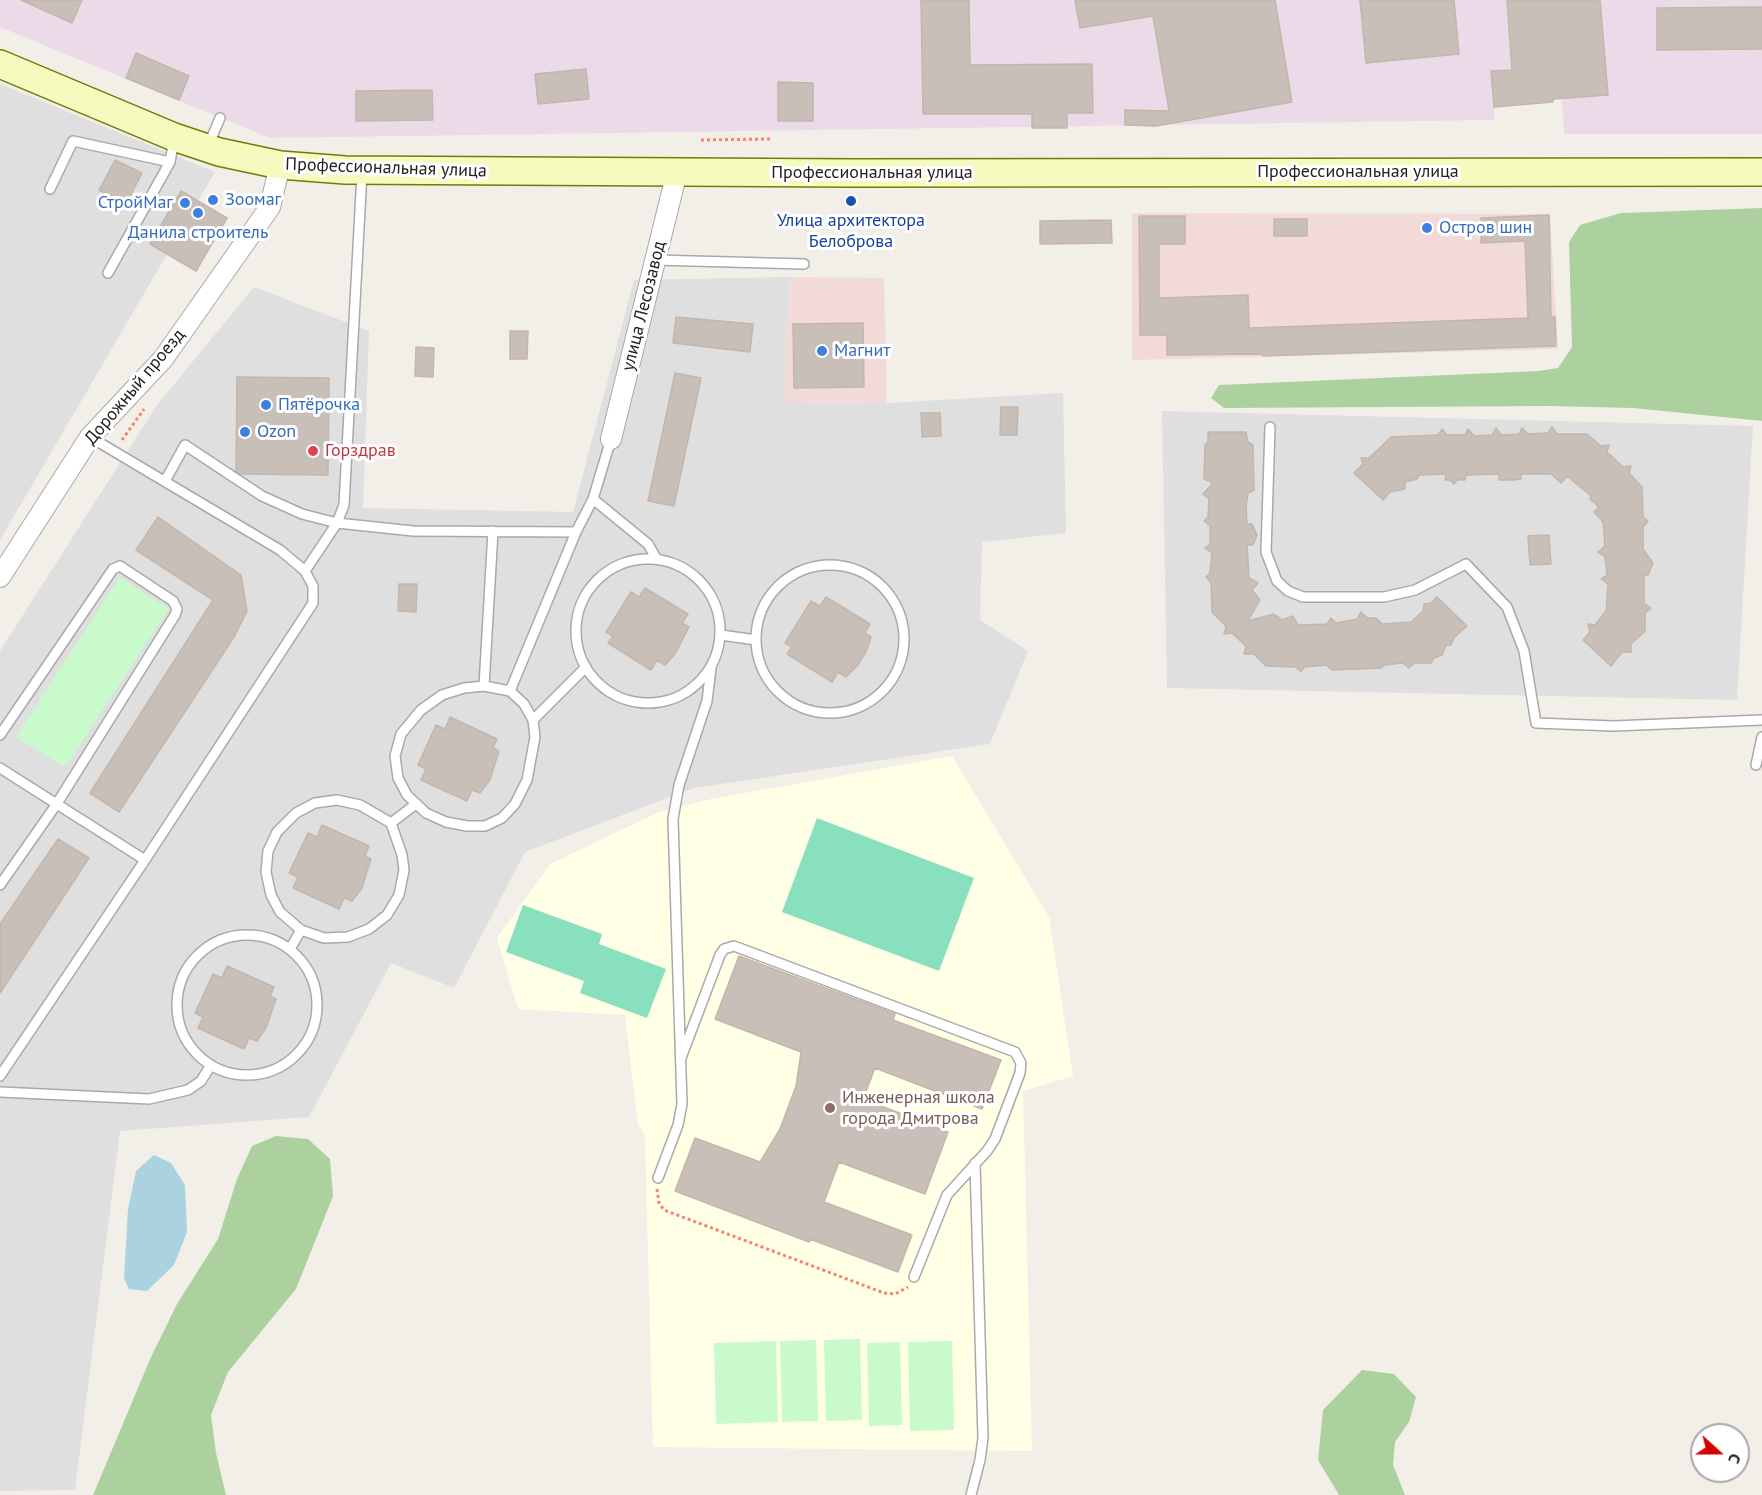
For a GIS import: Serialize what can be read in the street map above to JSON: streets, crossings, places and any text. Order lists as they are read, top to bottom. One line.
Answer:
{"streets":{"main road":["Профессиональная улица"],"street":["улица Лесозавод","Дорожный проезд"]},"crossings":[["Профессиональная улица","улица Лесозавод"],["Профессиональная улица","Дорожный проезд"]],"places":["Зоомаг","Улица архитектора Белоброва","СтройМаг","Данила строитель","Остров шин","Магнит","Пятёрочка","Ozon","Горздрав","Инженерная школа города Дмитрова"],"north":"right"}
